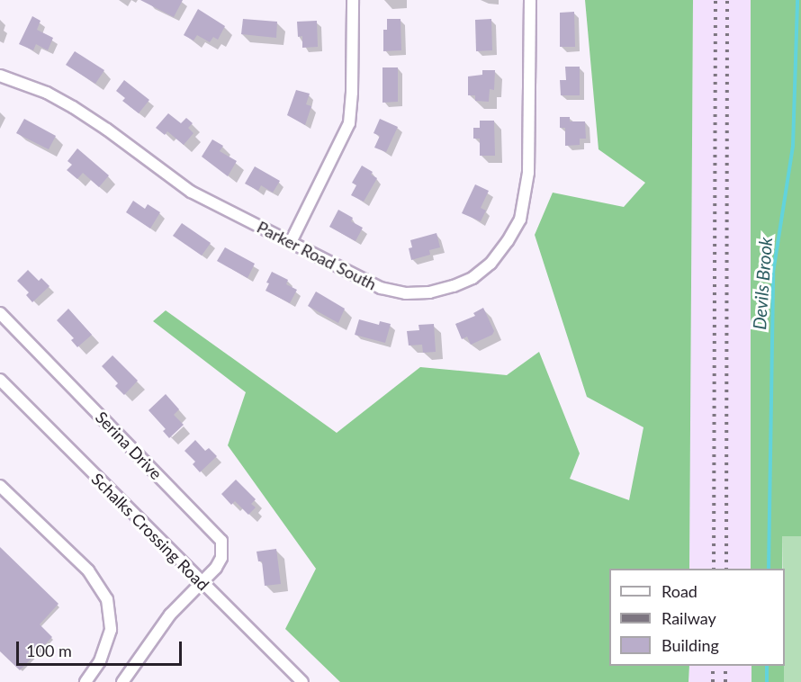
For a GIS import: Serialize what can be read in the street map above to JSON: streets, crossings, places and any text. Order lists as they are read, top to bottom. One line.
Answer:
{"streets":{"street":["Parker Road South","Serina Drive","Schalks Crossing Road"]},"crossings":[["Serina Drive","Schalks Crossing Road"]],"water":["Devils Brook"],"legend":["Road","Railway","Building"],"scale_bar":"100 m"}
